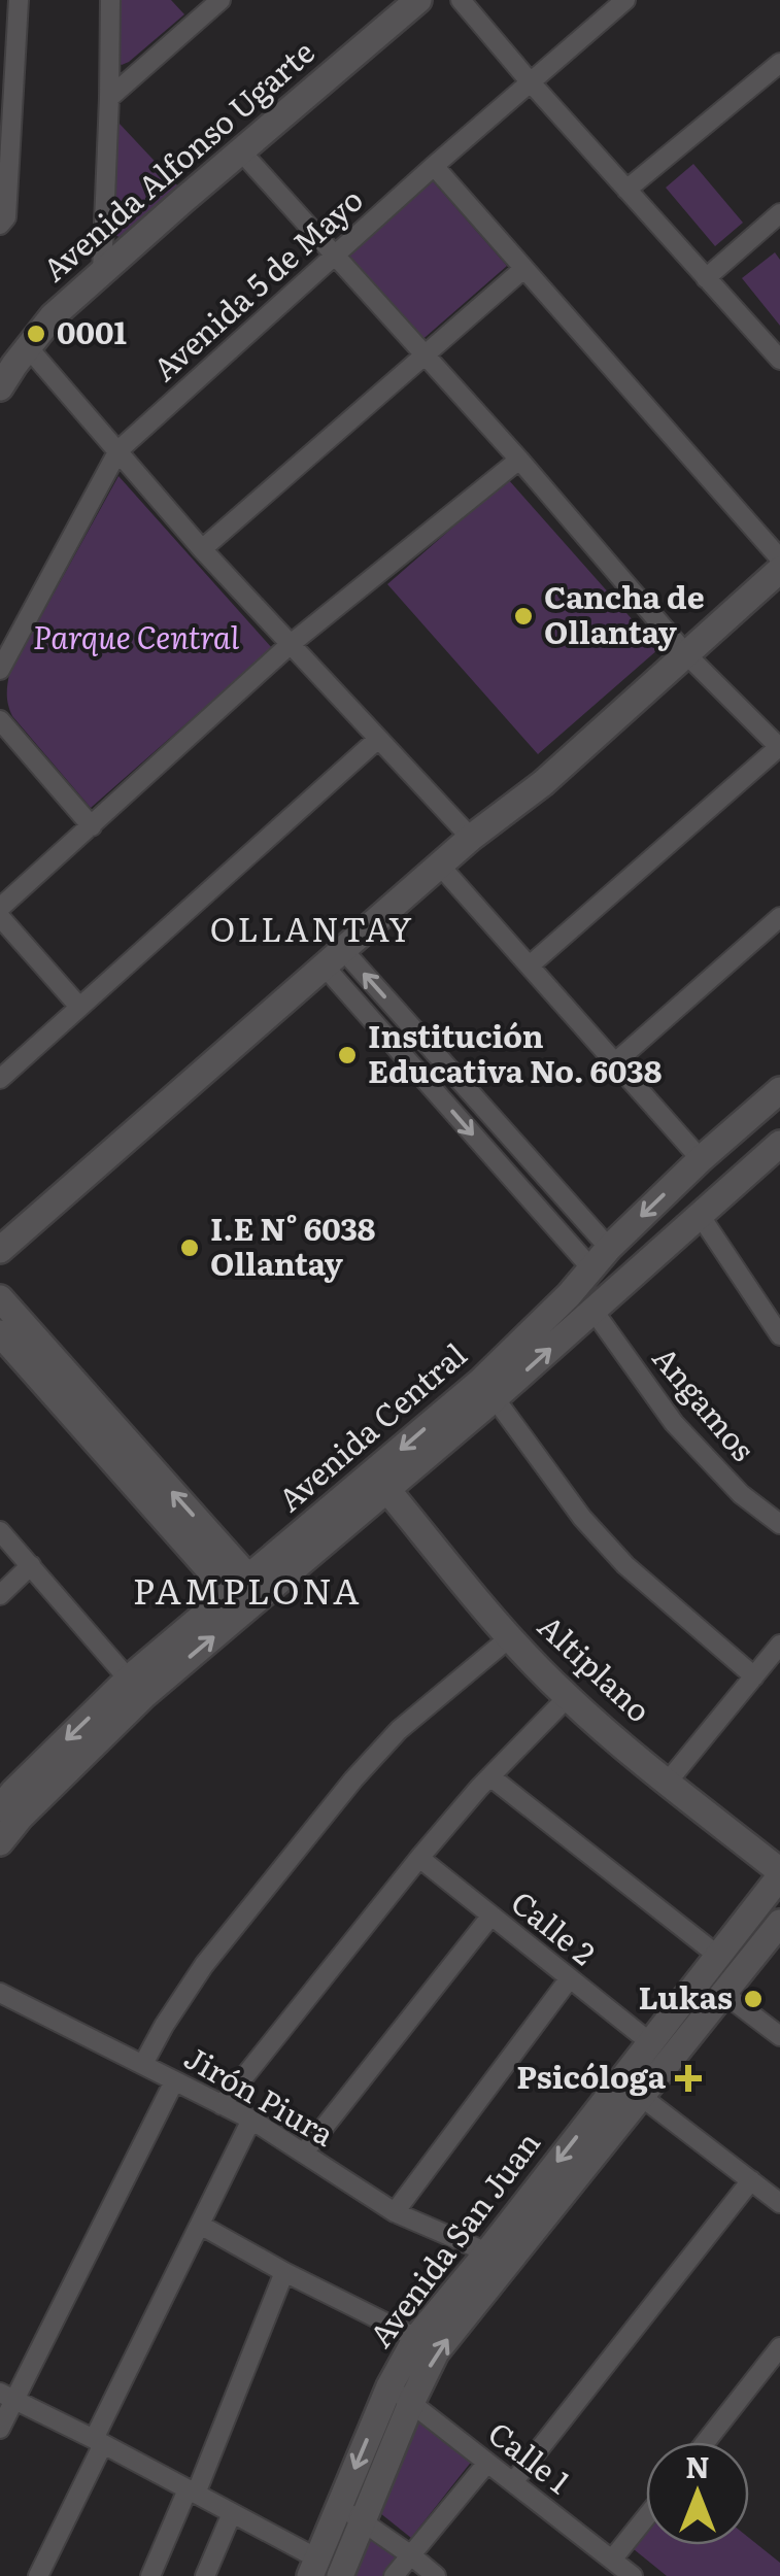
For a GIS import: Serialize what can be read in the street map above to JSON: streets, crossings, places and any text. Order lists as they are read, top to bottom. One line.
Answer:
{"streets":{"main road":["Avenida Alfonso Ugarte","Avenida Central","Altiplano","Avenida San Juan"],"street":["Avenida 5 de Mayo","Angamos","Calle 2","Jirón Piura","Calle 1"]},"crossings":[["Angamos","Avenida Central"],["Avenida Central","Altiplano"],["Altiplano","Avenida San Juan"],["Calle 2","Avenida San Juan"],["Jirón Piura","Avenida San Juan"],["Avenida San Juan","Calle 1"]],"districts":["OLLANTAY","PAMPLONA"],"parks":["Parque Central"],"places":{"other":["0001","Cancha de Ollantay","Institución Educativa No. 6038","I.E N° 6038 Ollantay","Lukas"],"health":["Psicóloga"]},"north":"top"}
